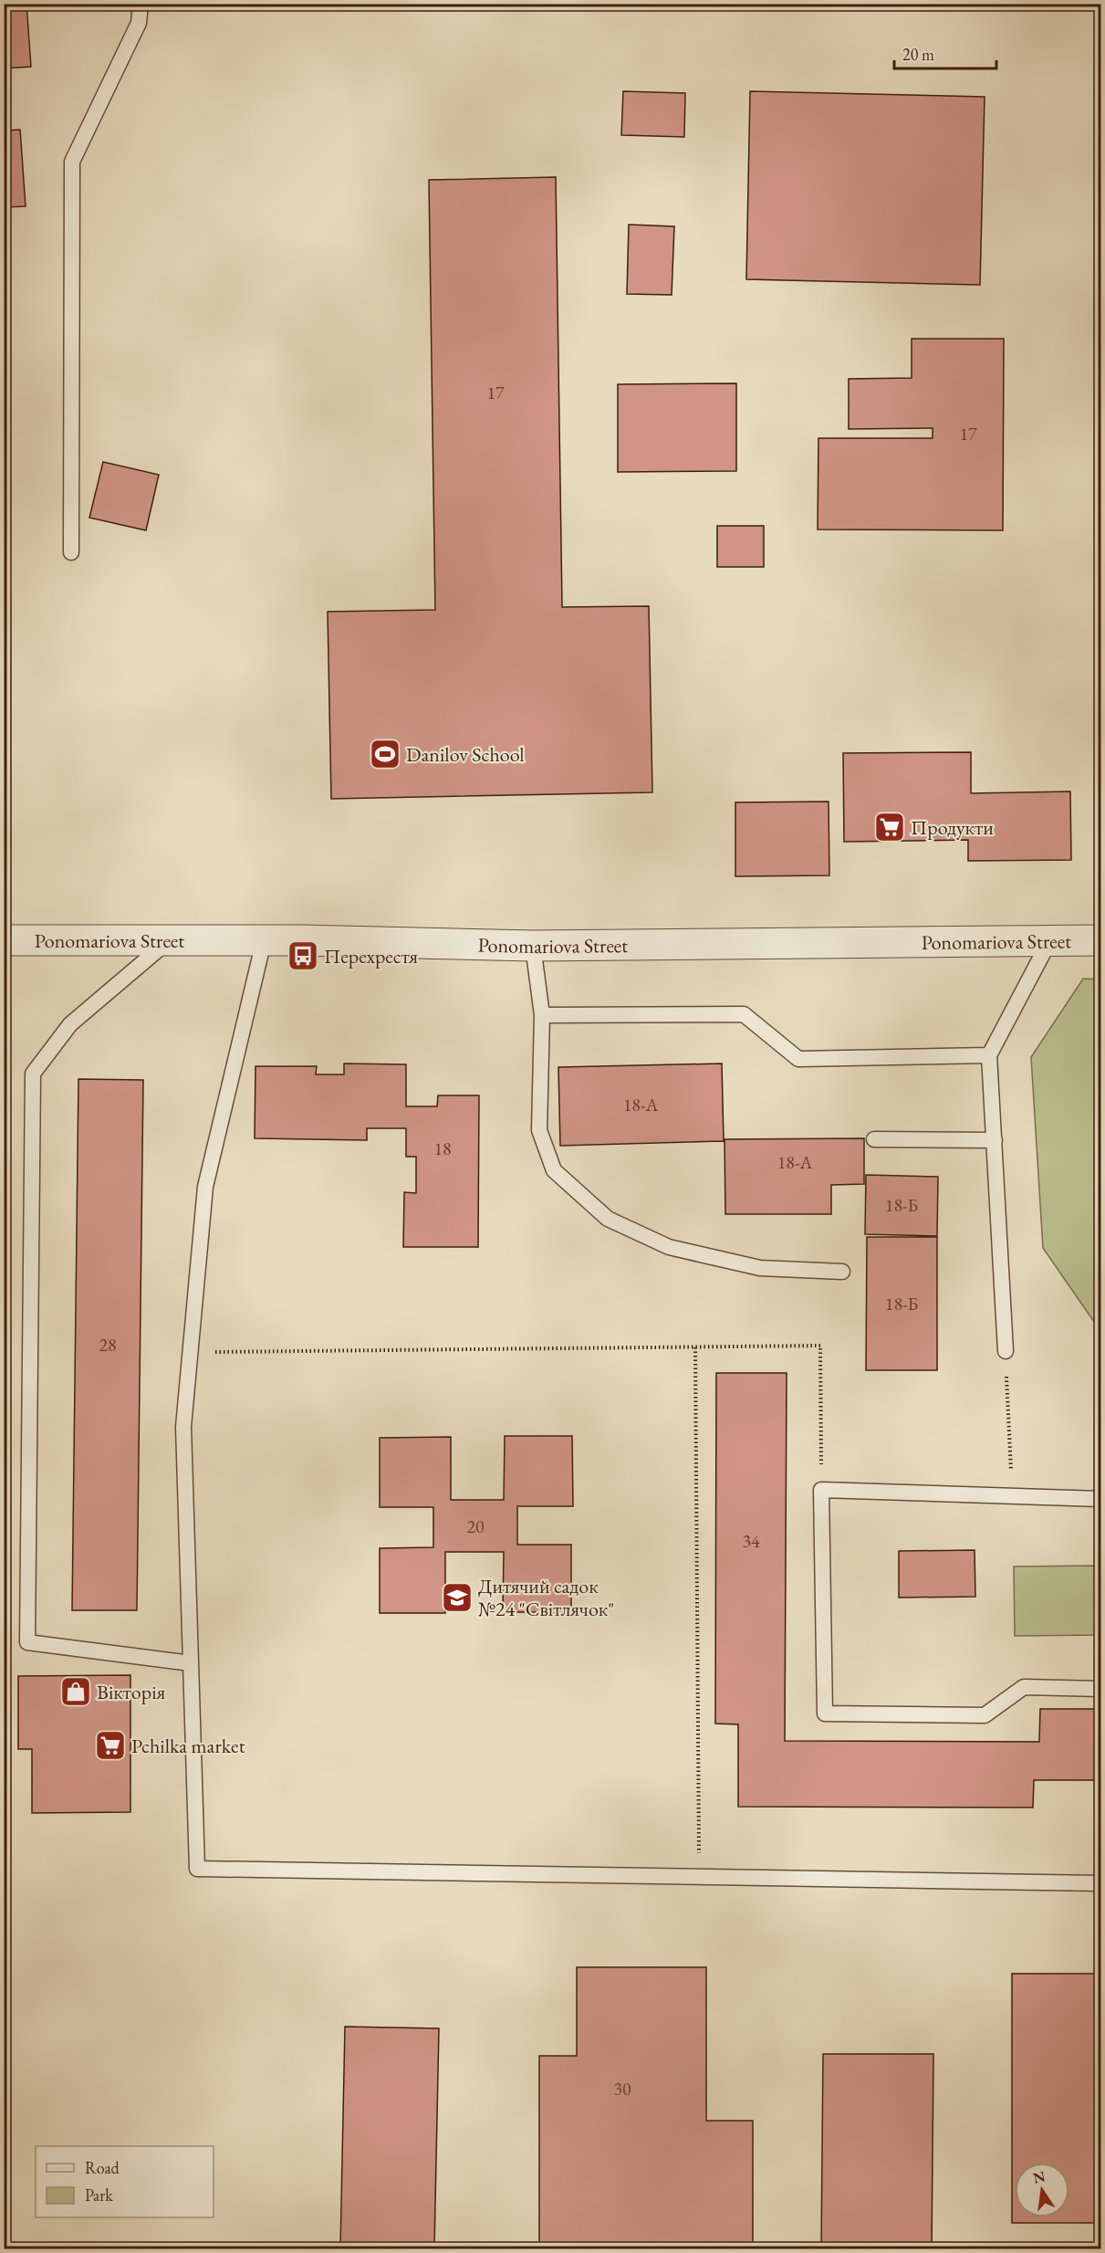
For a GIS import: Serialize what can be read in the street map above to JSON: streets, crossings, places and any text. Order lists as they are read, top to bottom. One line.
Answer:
{"streets":{"street":["Ponomariova Street"]},"places":{"sports":["Danilov School"],"supermarket":["Продукти","Pchilka market"],"bus stop":["Перехрестя"],"school or university":["Дитячий садок №24 \"Світлячок\""],"shop":["Вікторія"]},"house_numbers":["17","17","18-А","18","18-А","18-Б","18-Б","28","20","34","30"],"legend":["Road","Park"],"scale_bar":"20 m","north":"top"}
